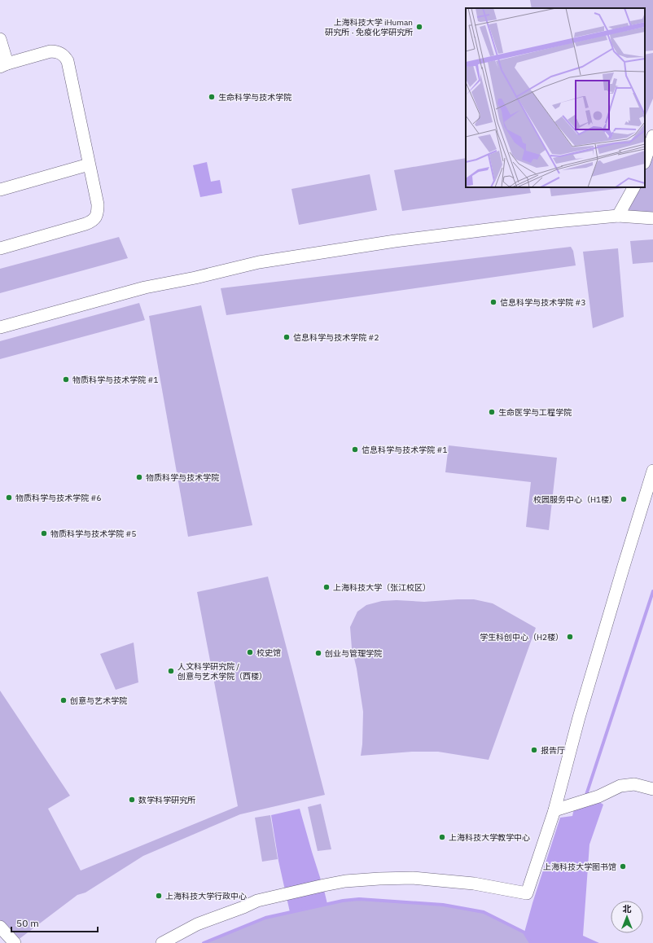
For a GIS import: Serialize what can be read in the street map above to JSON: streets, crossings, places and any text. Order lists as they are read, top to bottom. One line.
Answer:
{"places":["上海科技大学 iHuman 研究所 · 免疫化学研究所","生命科学与技术学院","信息科学与技术学院 #3","信息科学与技术学院 #2","物质科学与技术学院 #1","生命医学与工程学院","信息科学与技术学院 #1","物质科学与技术学院","物质科学与技术学院 #6","校园服务中心（H1楼）","物质科学与技术学院 #5","上海科技大学（张江校区）","学生科创中心（H2楼）","校史馆","创业与管理学院","人文科学研究院 / 创意与艺术学院（西楼）","创意与艺术学院","报告厅","数学科学研究所","上海科技大学教学中心","上海科技大学图书馆","上海科技大学行政中心"],"scale_bar":"50 m","north":"top"}
